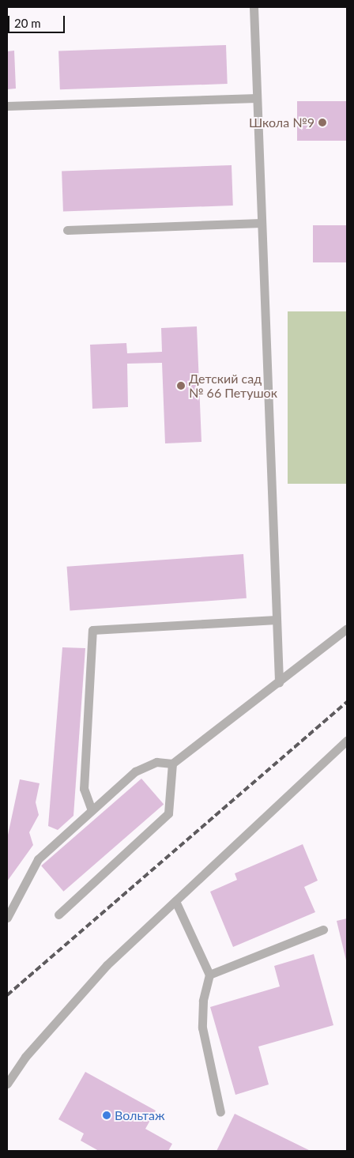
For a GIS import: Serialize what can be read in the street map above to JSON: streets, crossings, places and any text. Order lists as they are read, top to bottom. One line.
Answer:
{"places":["Школа №9","Детский сад № 66 Петушок","Вольтаж"],"scale_bar":"20 m"}
